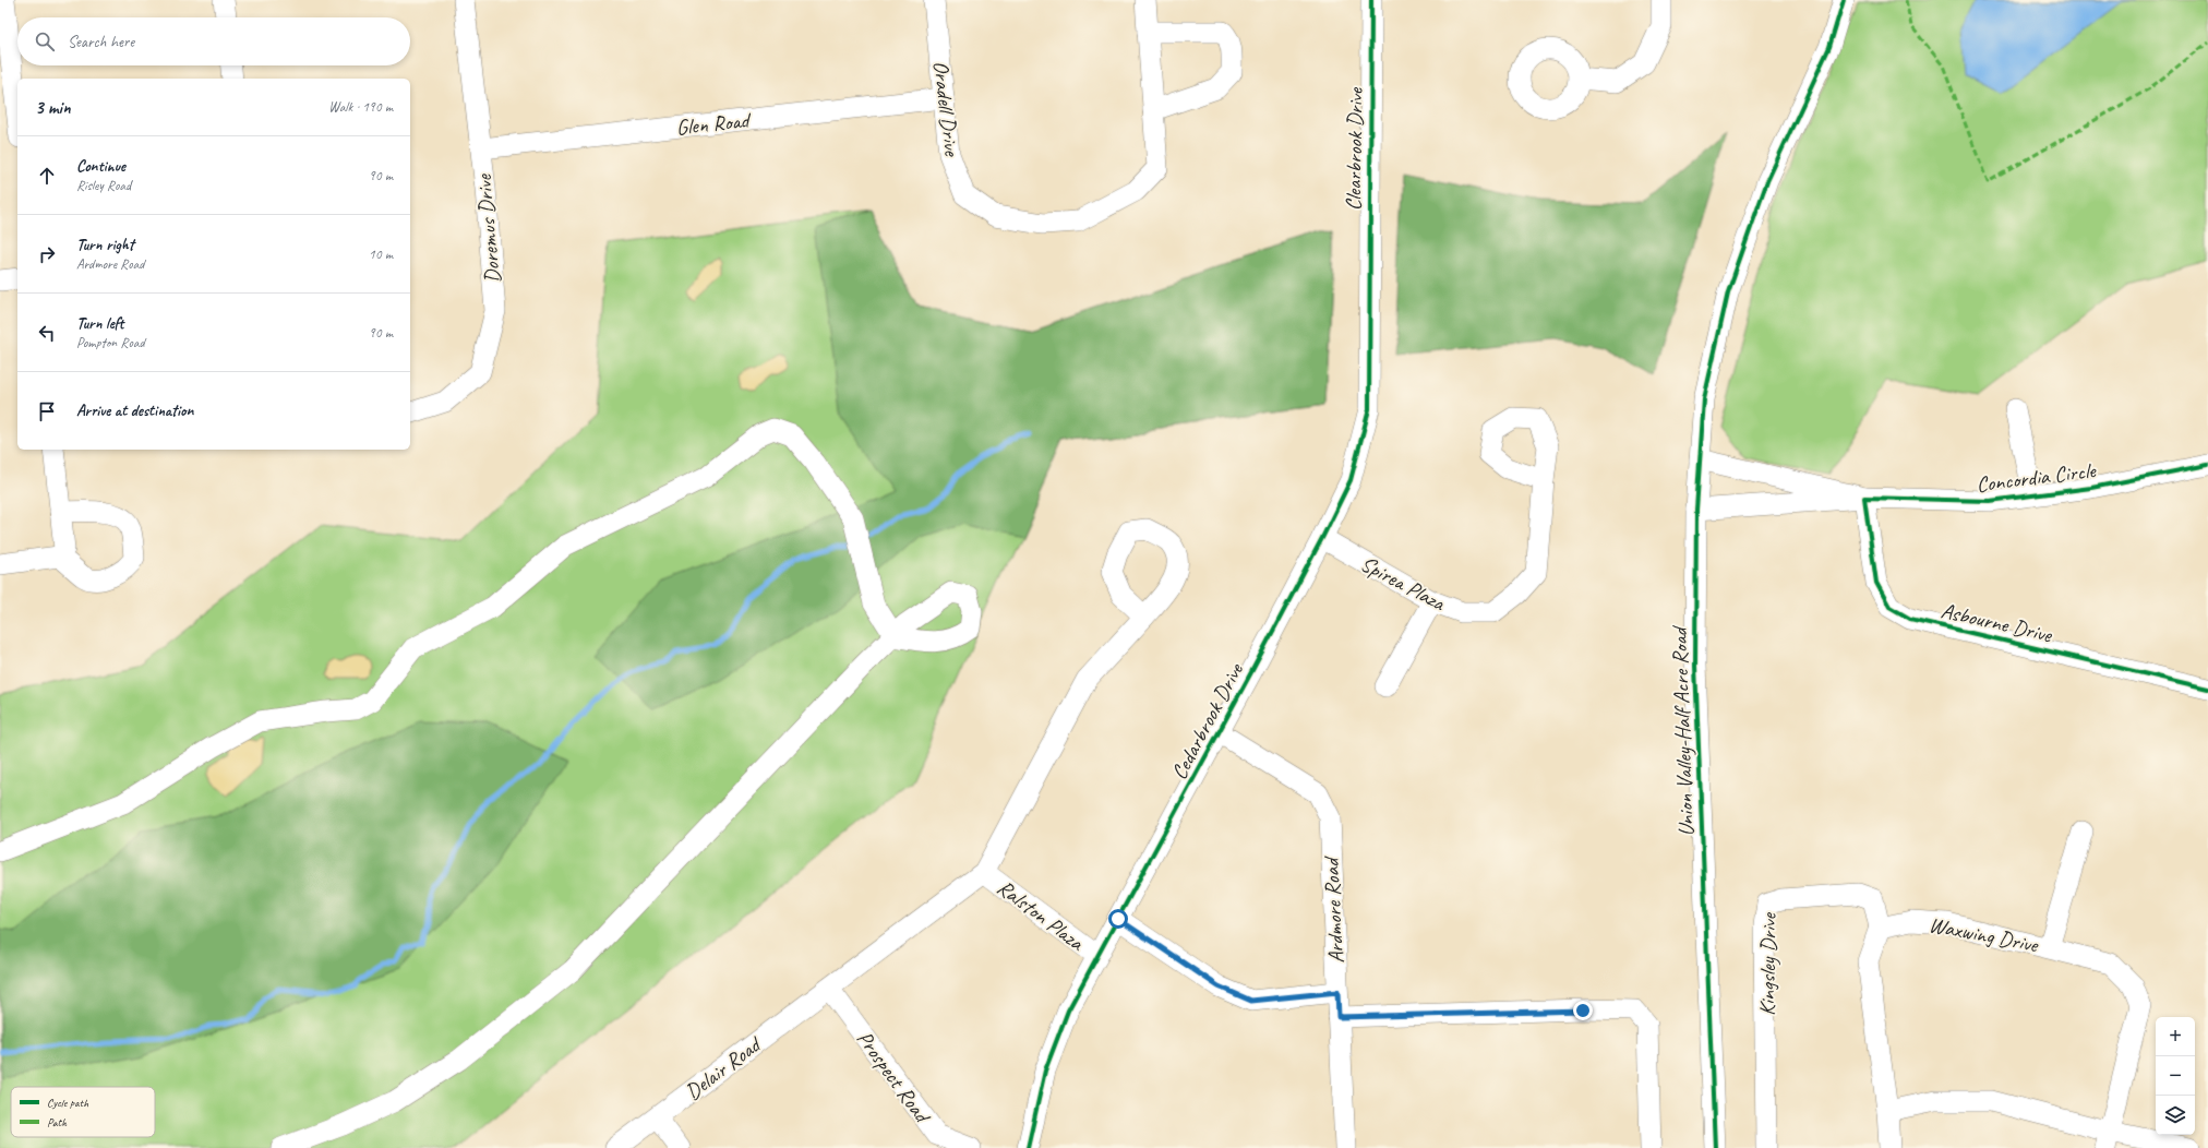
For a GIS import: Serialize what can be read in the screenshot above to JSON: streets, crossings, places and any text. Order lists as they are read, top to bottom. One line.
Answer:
{"streets":{"street":["Oradell Drive","Glen Road","Clearbrook Drive","Doremus Drive","Concordia Circle","Spirea Plaza","Asbourne Drive","Cedarbrook Drive","Union Valley-Half Acre Road","Ardmore Road","Ralston Plaza","Waxwing Drive","Kingsley Drive","Delair Road","Prospect Road"]},"crossings":[["Oradell Drive","Glen Road"],["Glen Road","Doremus Drive"],["Clearbrook Drive","Cedarbrook Drive"],["Concordia Circle","Asbourne Drive"],["Concordia Circle","Union Valley-Half Acre Road"],["Spirea Plaza","Cedarbrook Drive"],["Cedarbrook Drive","Ardmore Road"],["Cedarbrook Drive","Ralston Plaza"],["Ralston Plaza","Delair Road"],["Waxwing Drive","Kingsley Drive"],["Delair Road","Prospect Road"]],"legend":["Cycle path","Path"],"page":{"search":"Search here","heading":["3 min","Walk · 190 m"],"list":[["Continue","Risley Road","90 m"],["Turn right","Ardmore Road","10 m"],["Turn left","Pompton Road","90 m"],"Arrive at destination"],"map_buttons":["+","−"]}}
